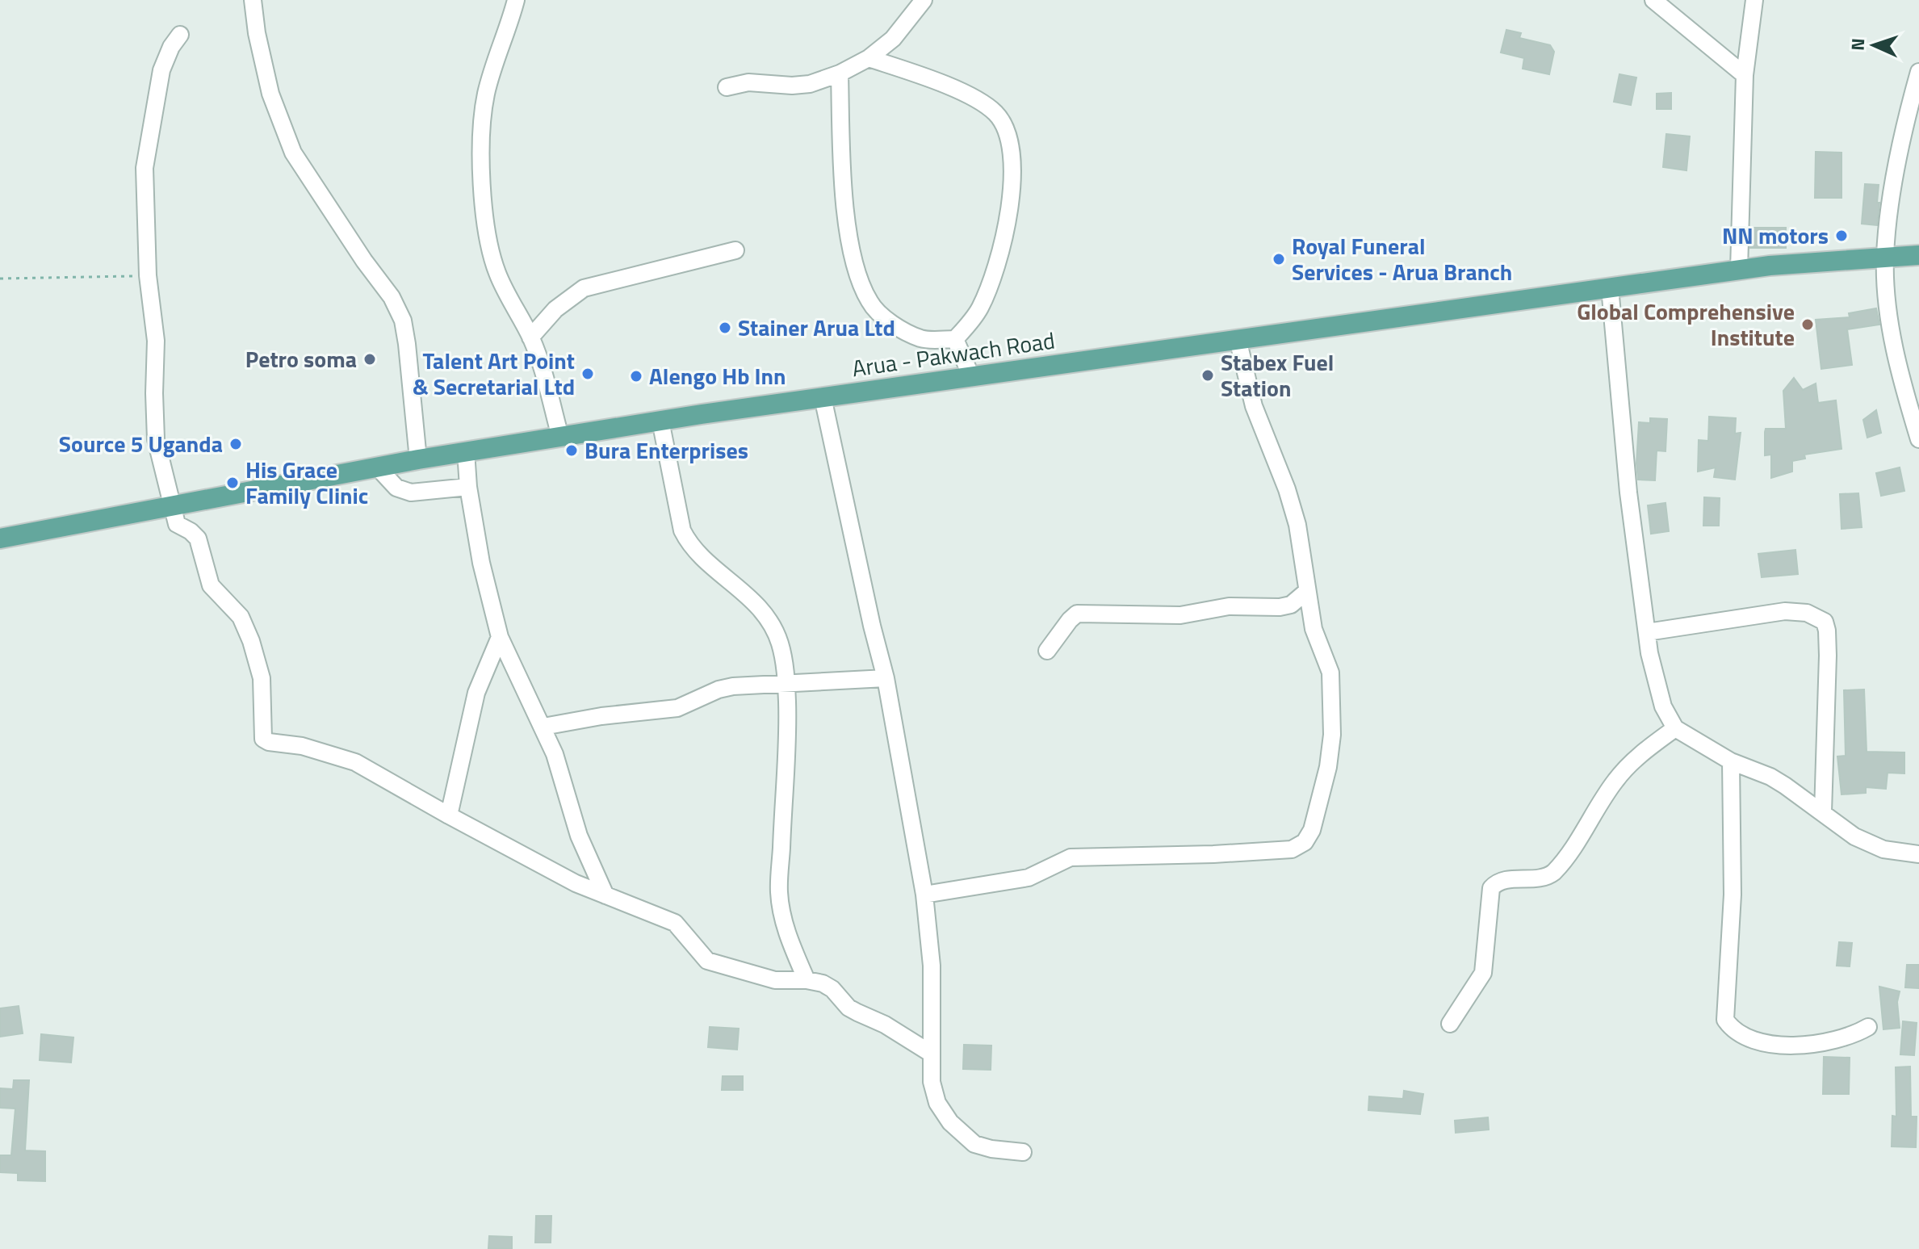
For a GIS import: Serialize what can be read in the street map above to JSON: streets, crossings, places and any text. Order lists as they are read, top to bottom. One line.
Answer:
{"streets":{"main road":["Arua - Pakwach Road"]},"places":["NN motors","Royal Funeral Services - Arua Branch","Global Comprehensive Institute","Stainer Arua Ltd","Petro soma","Talent Art Point & Secretarial Ltd","Stabex Fuel Station","Alengo Hb Inn","Source 5 Uganda","Bura Enterprises","His Grace Family Clinic"],"north":"left"}
